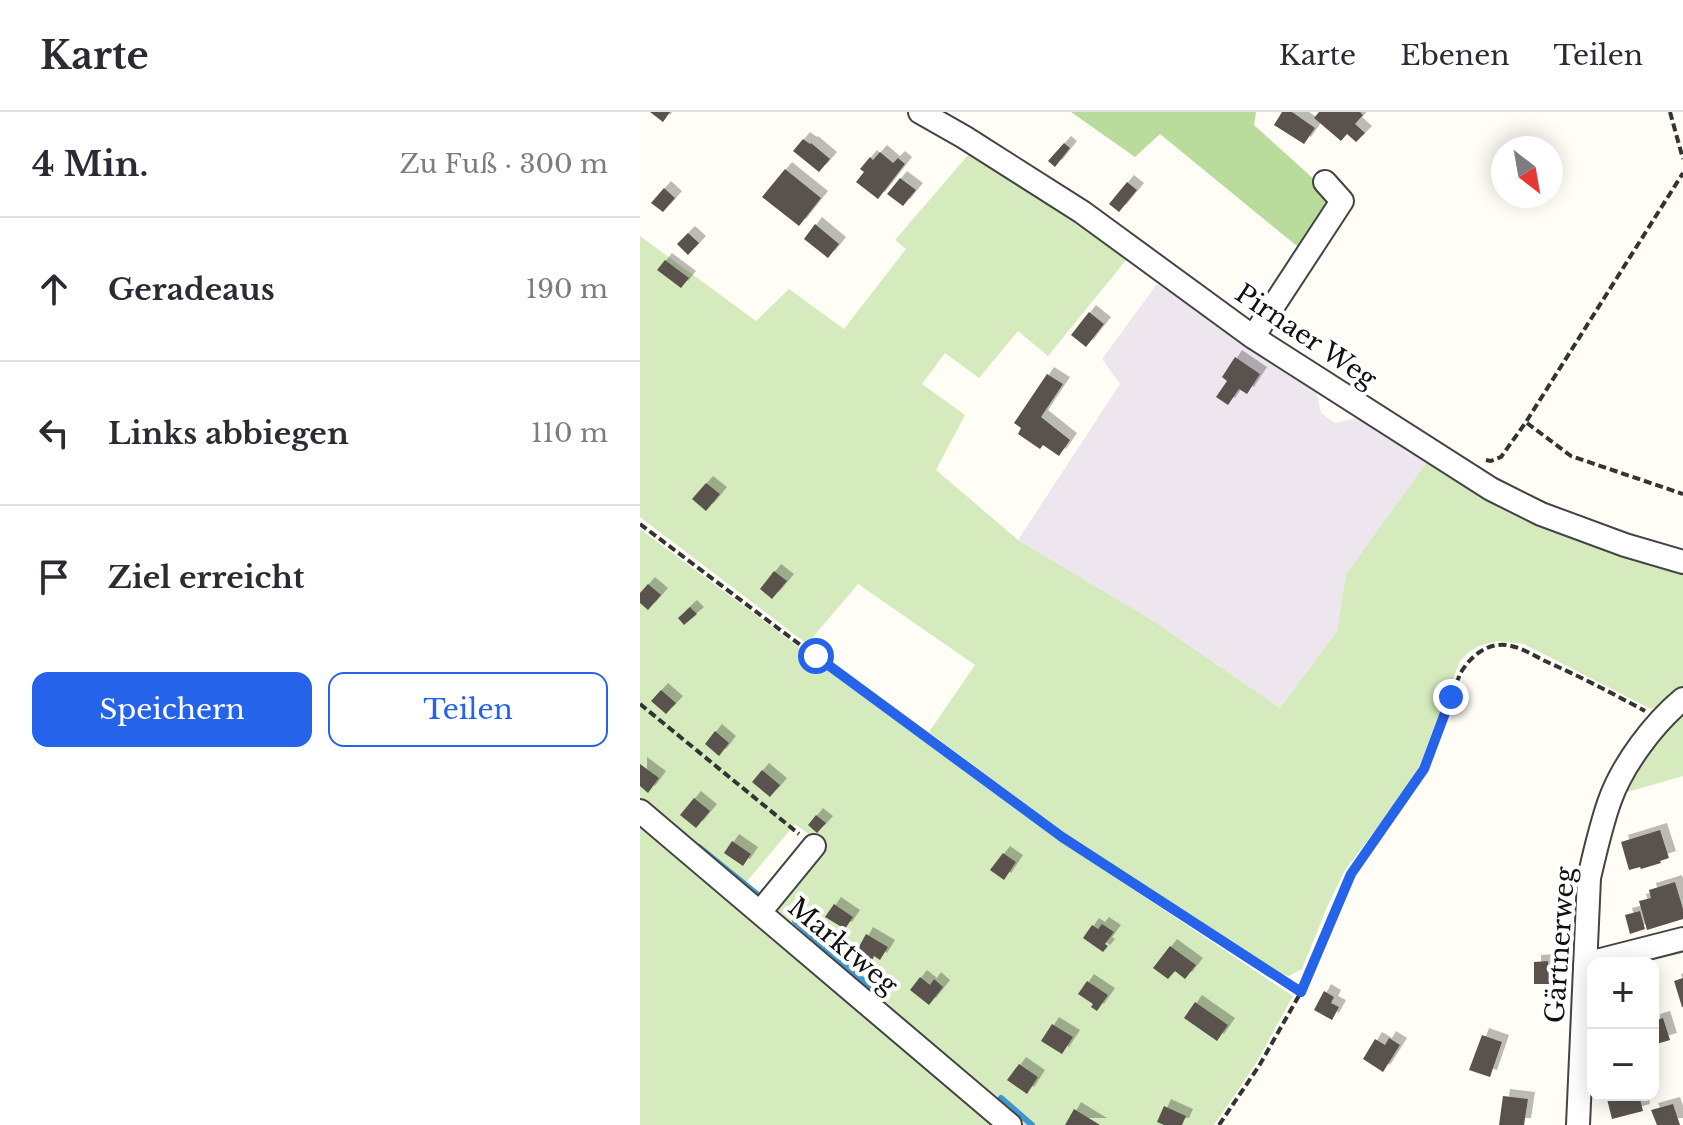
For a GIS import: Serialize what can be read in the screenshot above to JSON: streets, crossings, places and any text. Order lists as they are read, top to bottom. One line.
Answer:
{"streets":{"street":["Pirnaer Weg","Gärtnerweg","Marktweg"]},"north":"bottom right","page":{"header":"Karte","nav":["Karte","Ebenen","Teilen"],"heading":["4 Min.","Zu Fuß · 300 m"],"list":[["Geradeaus","190 m"],["Links abbiegen","110 m"],"Ziel erreicht"],"buttons":["Speichern","Teilen"],"map_buttons":["+","−"]}}
